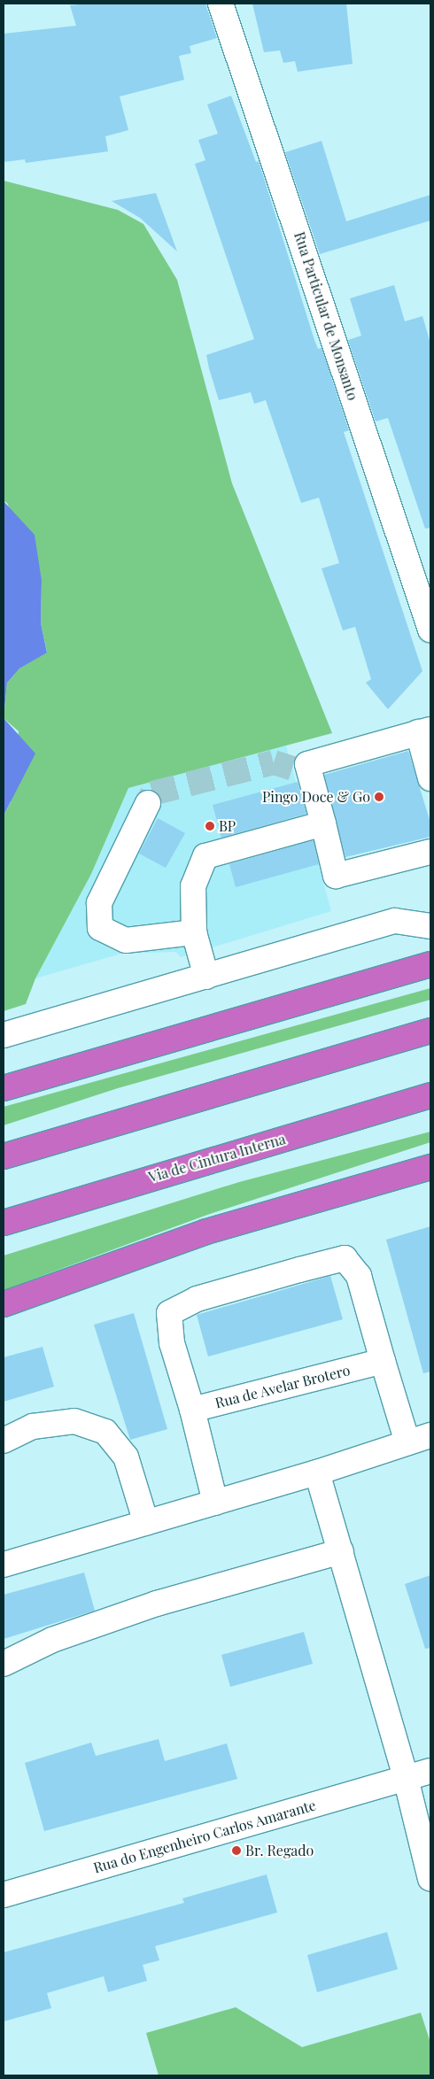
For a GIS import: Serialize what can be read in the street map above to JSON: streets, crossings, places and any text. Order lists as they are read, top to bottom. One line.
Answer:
{"streets":{"highway":["Via de Cintura Interna"],"street":["Rua Particular de Monsanto","Rua de Avelar Brotero","Rua do Engenheiro Carlos Amarante"]},"places":["Pingo Doce & Go","BP","Br. Regado"]}
